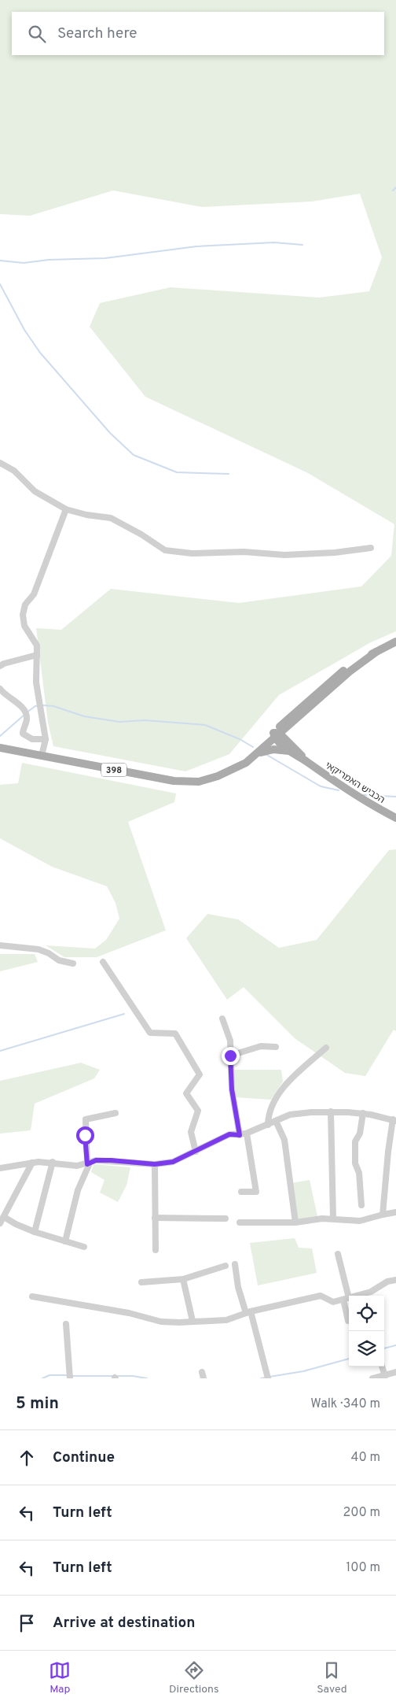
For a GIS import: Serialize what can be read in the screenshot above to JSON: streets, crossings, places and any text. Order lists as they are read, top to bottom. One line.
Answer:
{"streets":{"main road":["398","הכביש האמריקאי"]},"crossings":[["398","הכביש האמריקאי"]],"page":{"search":"Search here","heading":["5 min","Walk · 340 m"],"list":[["Continue","40 m"],["Turn left","200 m"],["Turn left","100 m"],"Arrive at destination"],"nav":["Map","Directions","Saved"]}}
